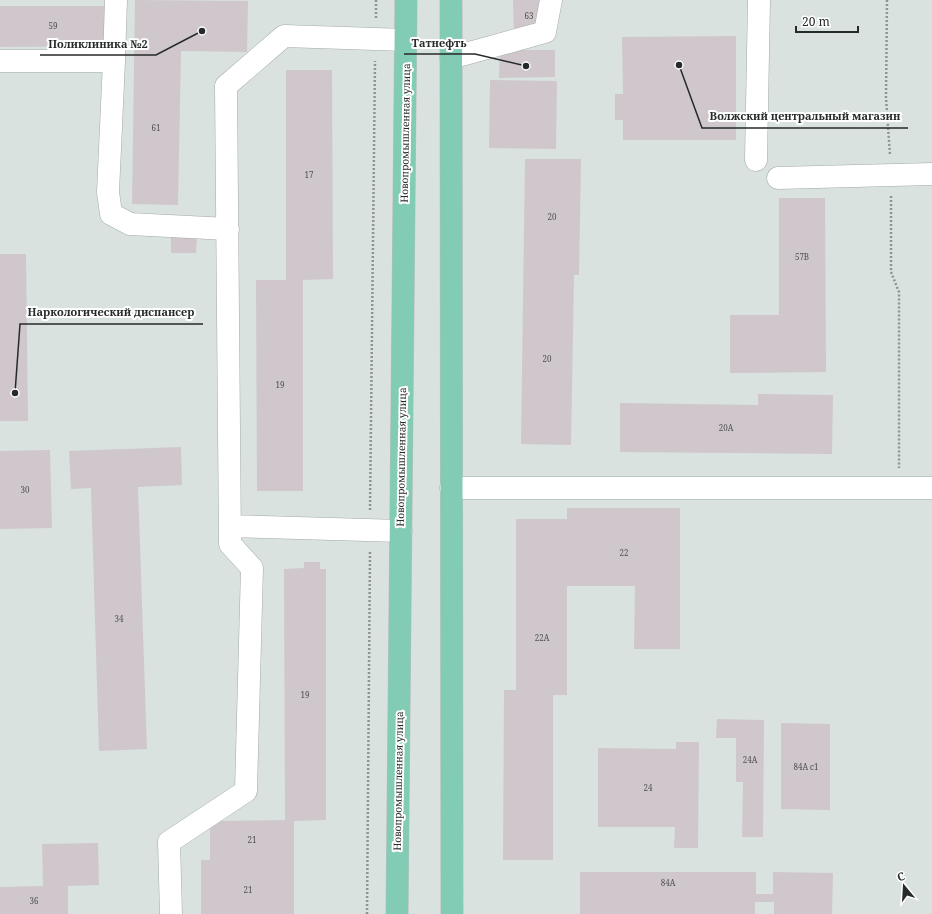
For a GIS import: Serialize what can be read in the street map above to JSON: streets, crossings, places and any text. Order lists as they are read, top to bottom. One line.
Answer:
{"streets":{"main road":["Новопромышленная улица"]},"places":["Поликлиника №2","Волжский центральный магазин","Татнефть","Наркологический диспансер"],"house_numbers":["63","59","61","17","20","57В","20","19","20А","30","22","34","22А","19","24А","84А с1","24","21","84А","21","36"],"scale_bar":"20 m","north":"top"}
